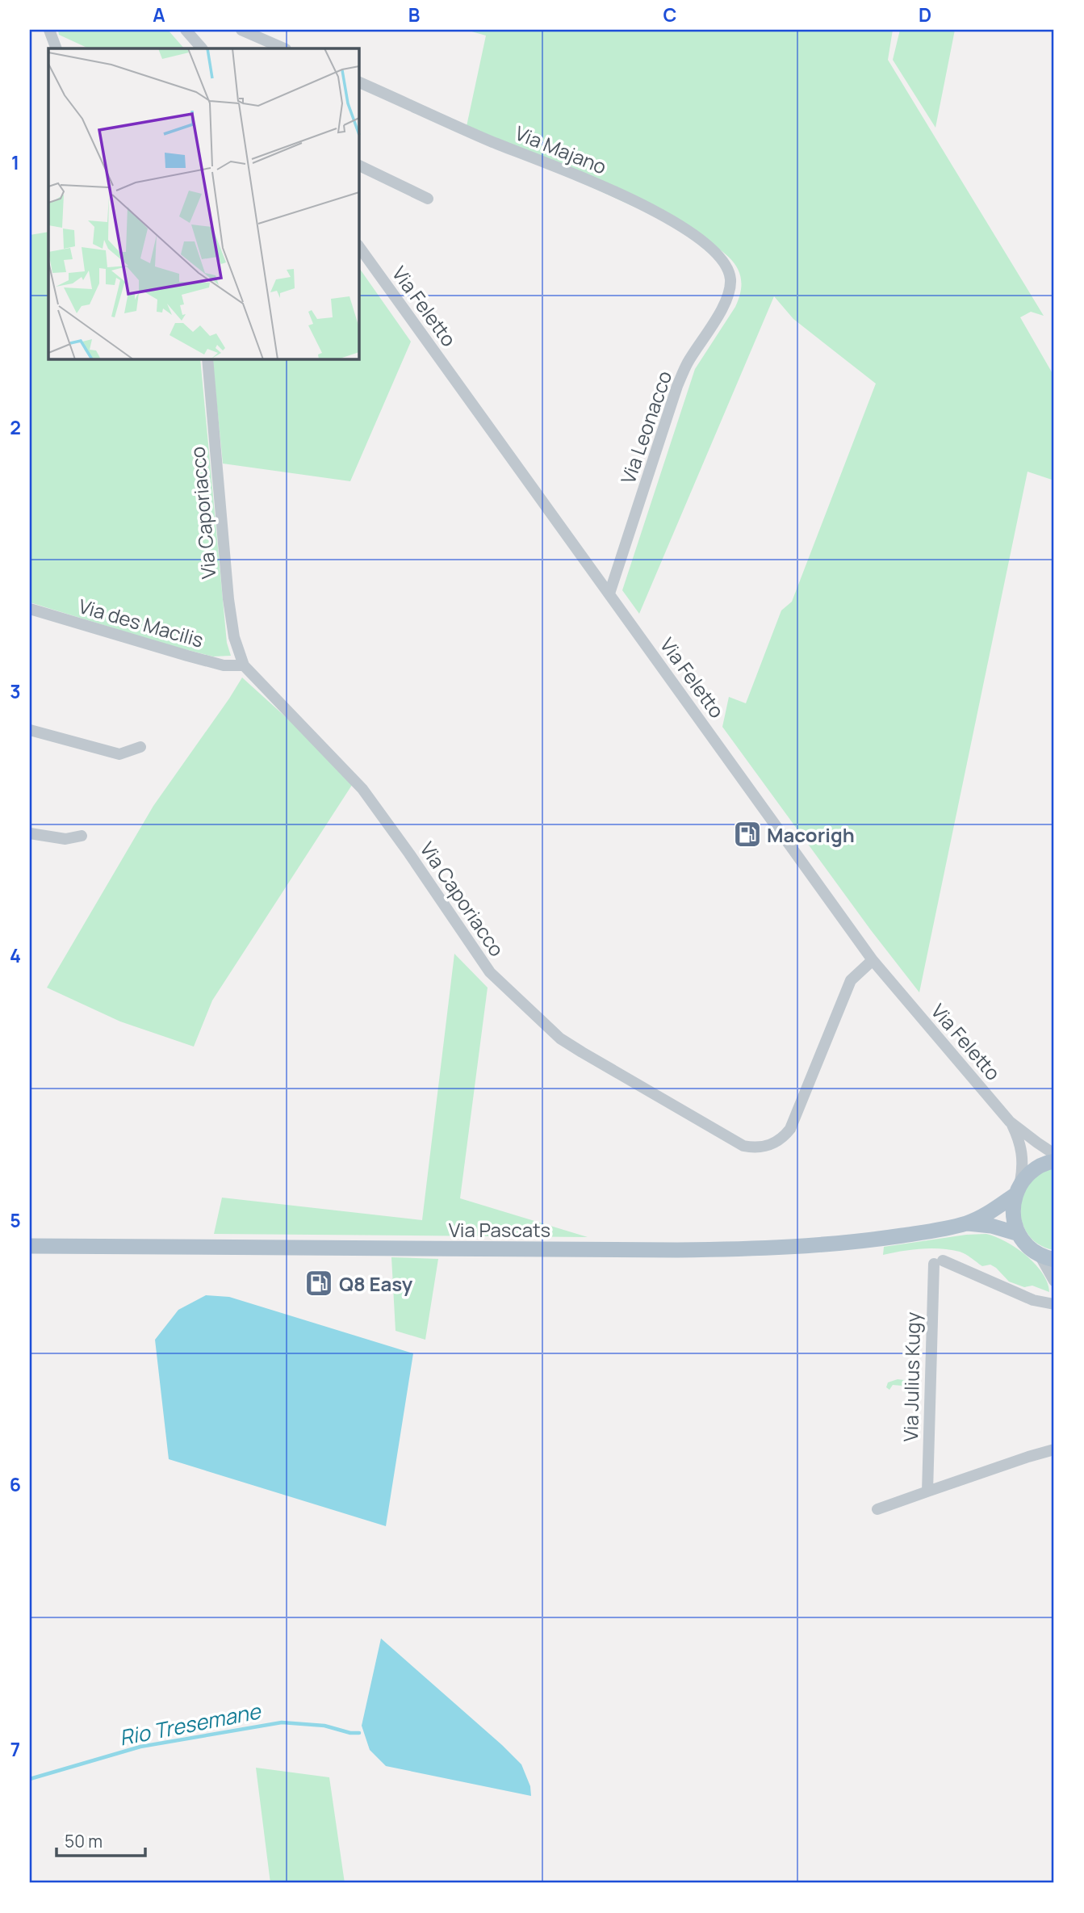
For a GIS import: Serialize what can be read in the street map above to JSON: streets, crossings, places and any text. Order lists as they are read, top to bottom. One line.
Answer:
{"streets":{"main road":["Via Pascats"],"street":["Via Majano","Via Feletto","Via Leonacco","Via Caporiacco","Via des Macilis","Via Julius Kugy"]},"crossings":[["Via Majano","Via Leonacco"],["Via Feletto","Via Leonacco"],["Via Feletto","Via Caporiacco"],["Via Feletto","Via Pascats"],["Via Caporiacco","Via des Macilis"]],"water":["Rio Tresemane"],"places":{"fuel station":["Macorigh","Q8 Easy"]},"scale_bar":"50 m","grid":{"columns":["A","B","C","D"],"rows":["1","2","3","4","5","6","7"]}}
